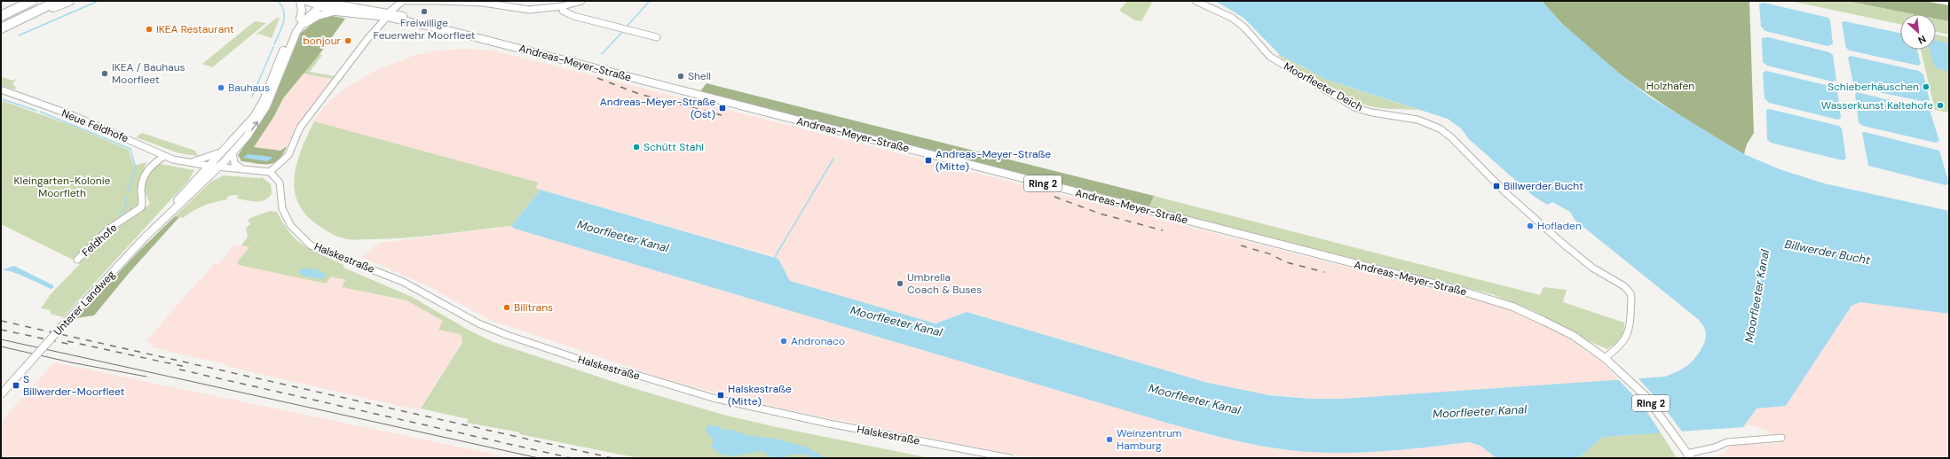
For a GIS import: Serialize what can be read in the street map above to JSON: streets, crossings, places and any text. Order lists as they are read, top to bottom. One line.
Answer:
{"streets":{"main road":["Andreas-Meyer-Straße","Ring 2","Unterer Landweg"],"street":["Moorfleeter Deich","Neue Feldhofe","Feldhofe","Halskestraße"]},"crossings":[["Andreas-Meyer-Straße","Moorfleeter Deich"],["Andreas-Meyer-Straße","Ring 2"],["Andreas-Meyer-Straße","Unterer Landweg"],["Neue Feldhofe","Feldhofe"],["Neue Feldhofe","Halskestraße"],["Neue Feldhofe","Unterer Landweg"],["Ring 2","Unterer Landweg"]],"water":["Moorfleeter Kanal","Billwerder Bucht"],"parks":["Holzhafen","Kleingarten-Kolonie Moorfleth"],"places":{"other":["Freiwillige Feuerwehr Moorfleet","IKEA Restaurant","bonjour","IKEA / Bauhaus Moorfleet","Shell","Schieberhäuschen","Bauhaus","Wasserkunst Kaltehofe","Schütt Stahl","Hofladen","Umbrella Coach & Buses","Billtrans","Andronaco","Weinzentrum Hamburg"],"transit":["Andreas-Meyer-Straße (Ost)","Andreas-Meyer-Straße (Mitte)","Billwerder Bucht","S Billwerder-Moorfleet","Halskestraße (Mitte)"]},"north":"bottom right"}
